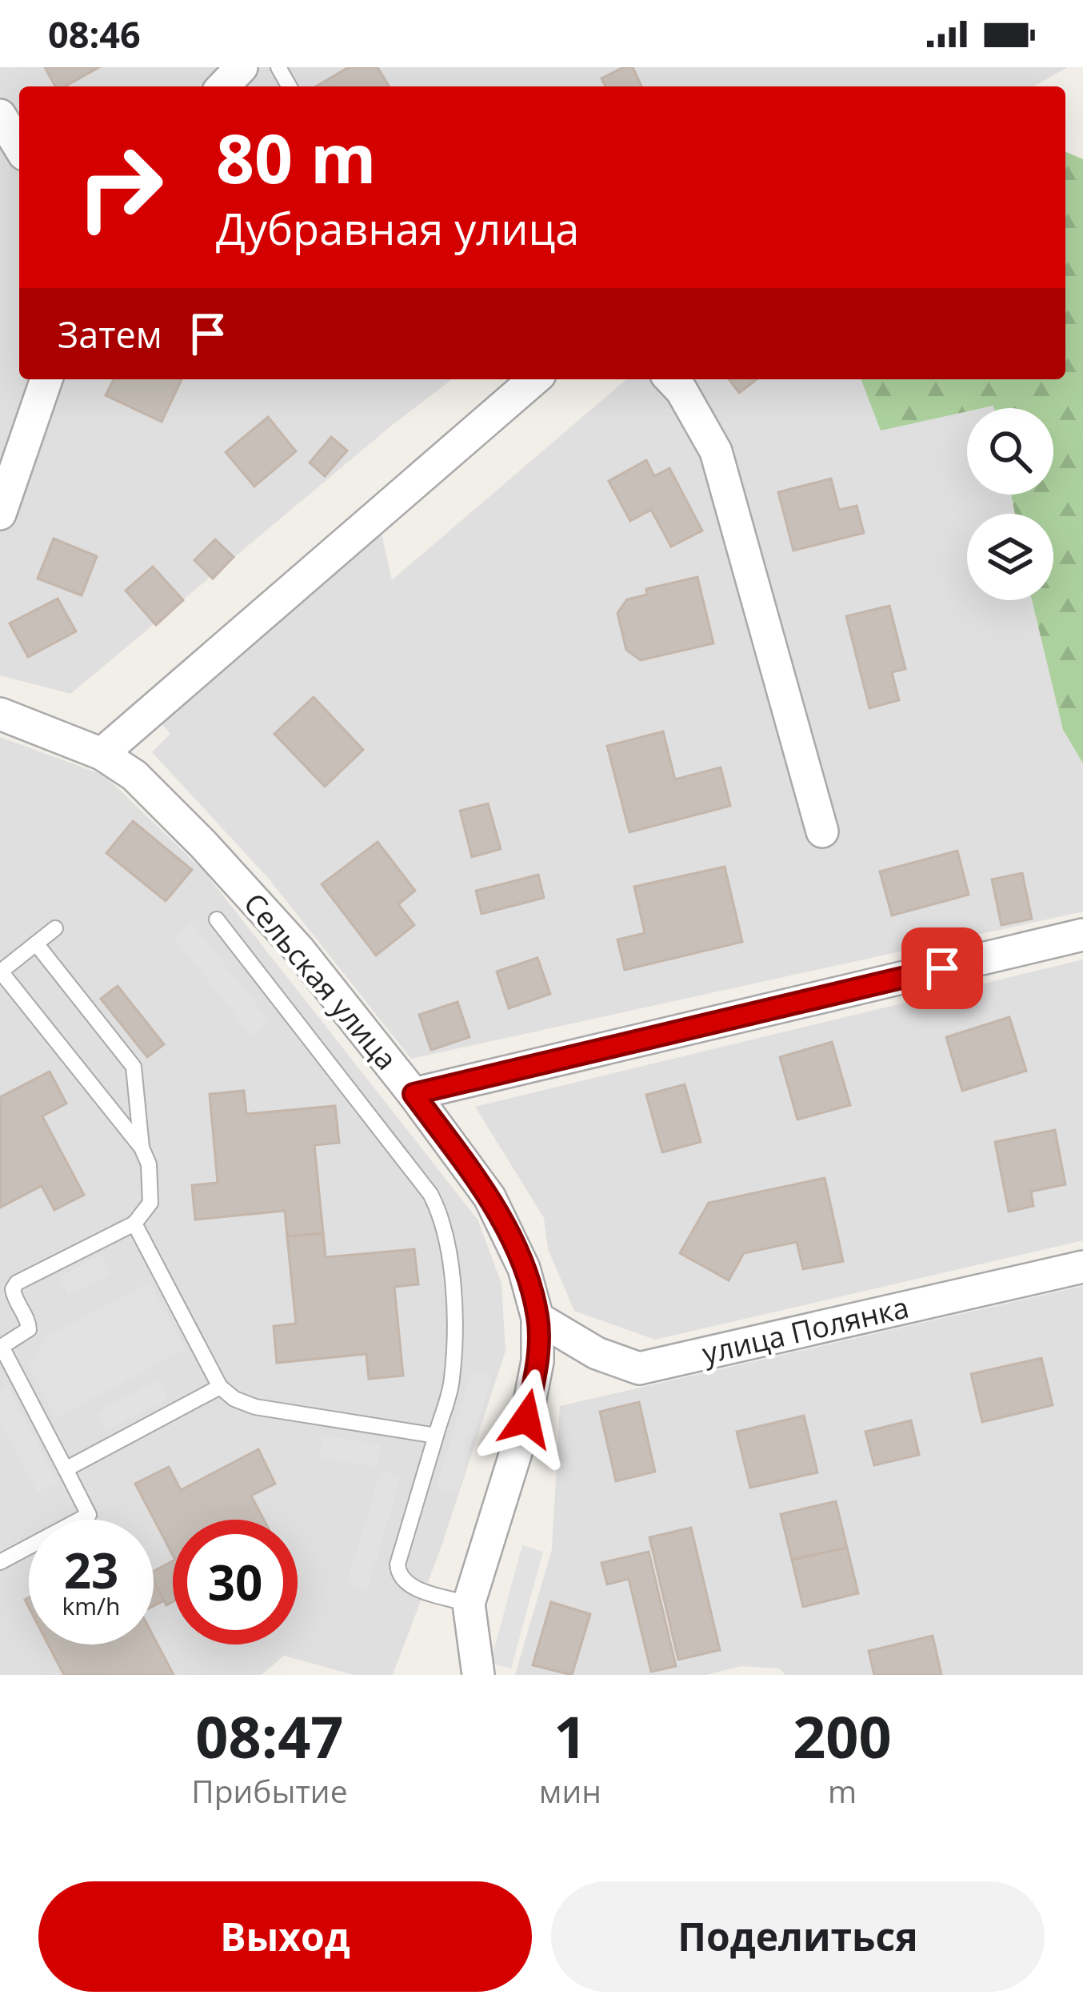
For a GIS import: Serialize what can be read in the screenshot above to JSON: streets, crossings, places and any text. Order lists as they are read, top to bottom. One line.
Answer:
{"streets":{"street":["Сельская улица","улица Полянка"]},"crossings":[["Сельская улица","улица Полянка"]],"page":{"status":"08:46","turn":["80 m","Дубравная улица"],"then":"Затем","speed":"23 km/h","limit":"30","eta":["08:47","Прибытие","1","мин","200","m"],"buttons":["Выход","Поделиться"]}}
